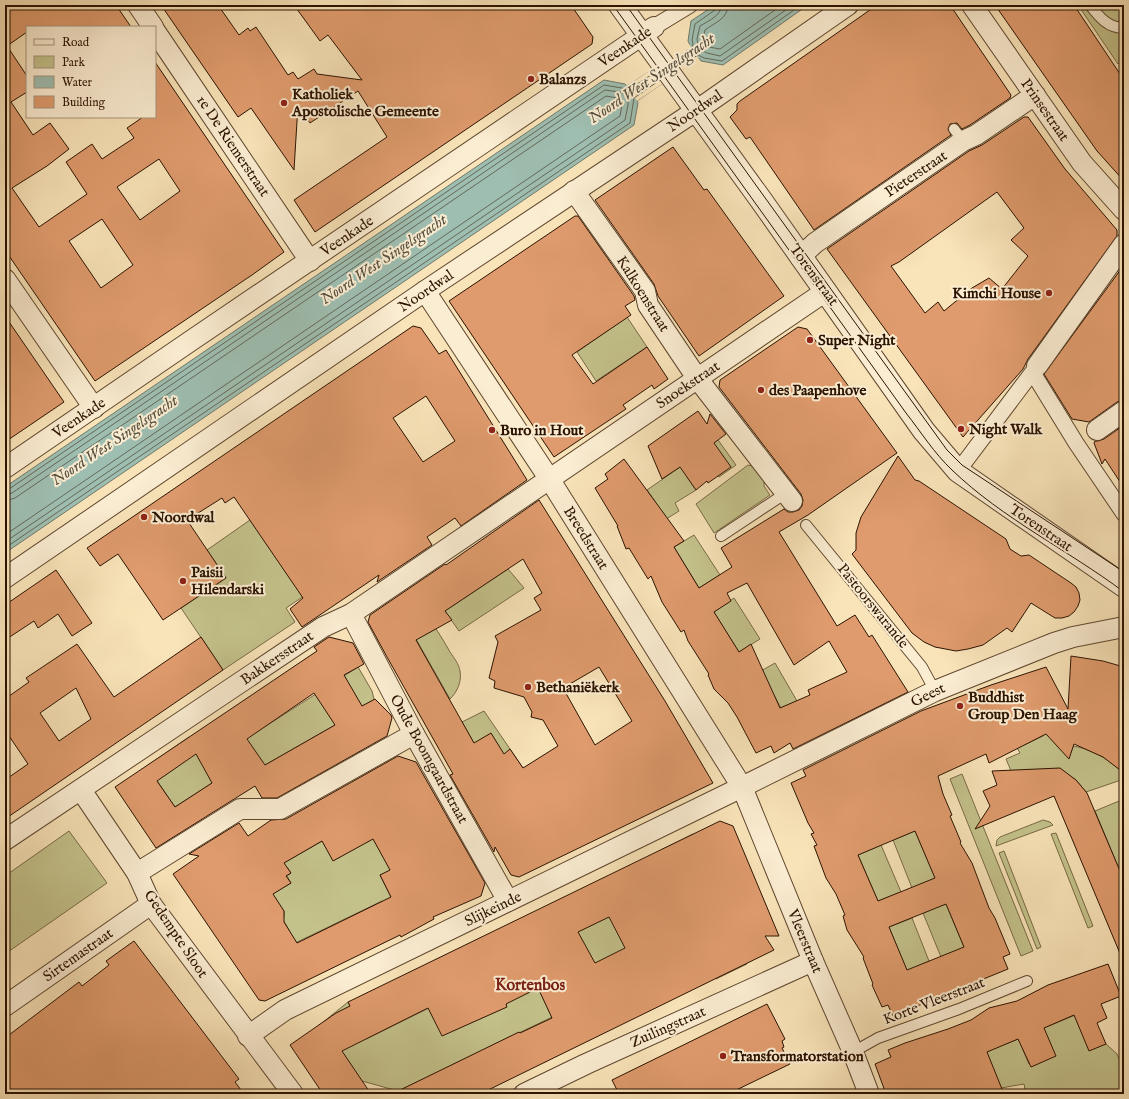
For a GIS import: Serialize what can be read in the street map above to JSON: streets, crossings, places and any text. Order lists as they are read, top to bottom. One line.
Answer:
{"streets":{"street":["Veenkade","Prinsestraat","Noordwal","1e De Riemerstraat","Pieterstraat","Torenstraat","Kalkoenstraat","Snoekstraat","Breedstraat","Bakkersstraat","Geest","Oude Boomgaardstraat","Slijkeinde","Gedempte Sloot","Vleerstraat","Sirtemastraat","Zuilingstraat"],"lane":["Pastoorswarande","Korte Vleerstraat"]},"crossings":[["Veenkade","1e De Riemerstraat"],["Veenkade","Torenstraat"],["Prinsestraat","Pieterstraat"],["Noordwal","Torenstraat"],["Noordwal","Kalkoenstraat"],["Noordwal","Breedstraat"],["Pieterstraat","Torenstraat"],["Torenstraat","Snoekstraat"],["Kalkoenstraat","Snoekstraat"],["Snoekstraat","Breedstraat"],["Snoekstraat","Bakkersstraat"],["Breedstraat","Bakkersstraat"],["Breedstraat","Geest"],["Breedstraat","Slijkeinde"],["Breedstraat","Vleerstraat"],["Pastoorswarande","Geest"],["Bakkersstraat","Oude Boomgaardstraat"],["Bakkersstraat","Gedempte Sloot"],["Geest","Slijkeinde"],["Geest","Vleerstraat"],["Oude Boomgaardstraat","Slijkeinde"],["Slijkeinde","Gedempte Sloot"],["Slijkeinde","Vleerstraat"],["Gedempte Sloot","Sirtemastraat"],["Vleerstraat","Korte Vleerstraat"],["Vleerstraat","Zuilingstraat"]],"districts":["Kortenbos"],"water":["Noord West Singelsgracht"],"places":["Balanzs","Katholiek Apostolische Gemeente","Kimchi House","Super Night","des Paapenhove","Night Walk","Buro in Hout","Noordwal","Paisii Hilendarski","Bethaniëkerk","Buddhist Group Den Haag","Transformatorstation"],"legend":["Road","Park","Water","Building"]}
